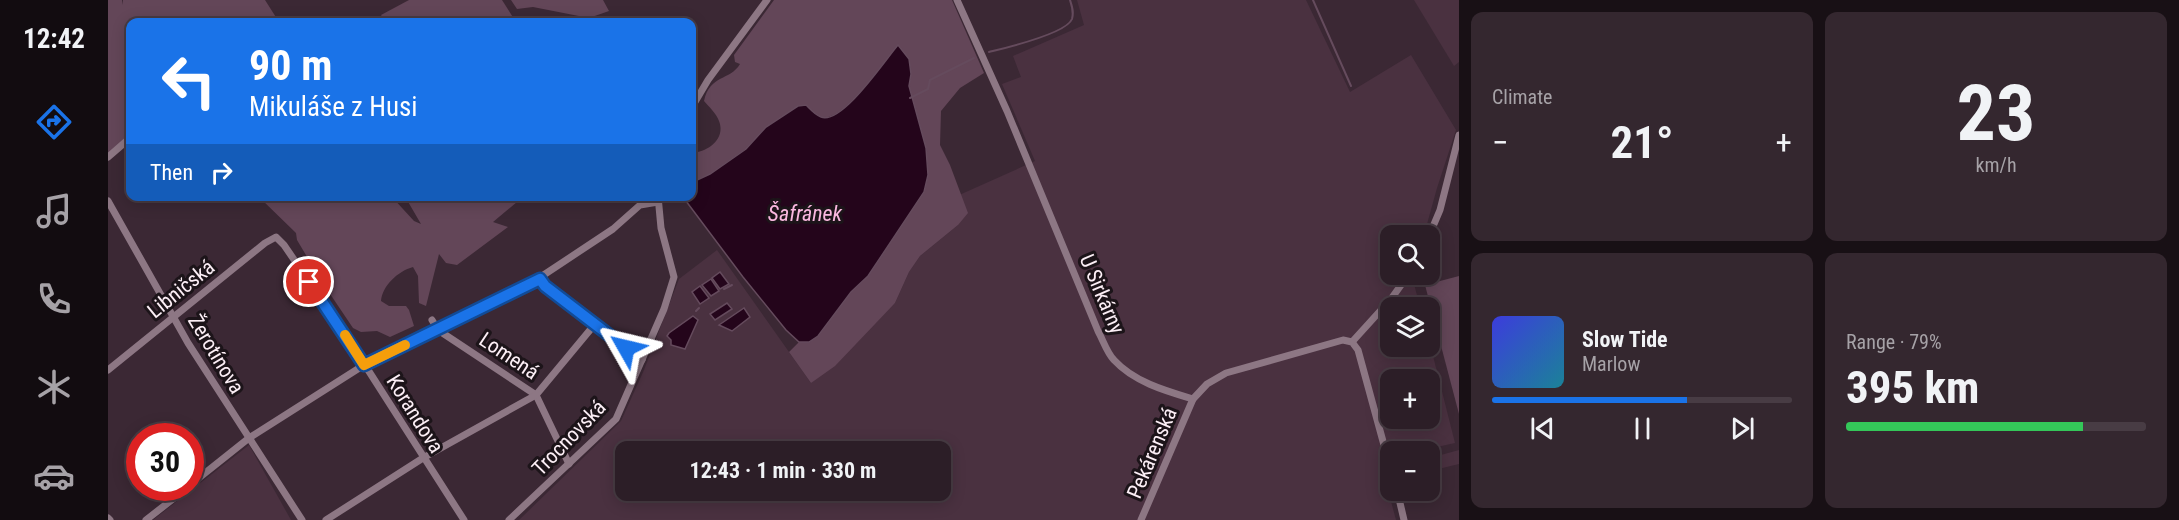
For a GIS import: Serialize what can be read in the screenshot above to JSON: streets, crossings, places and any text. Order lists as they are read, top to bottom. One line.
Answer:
{"streets":{"street":["Libničská","U Sirkárny","Žerotínova","Lomená","Korandova","Trocnovská","Pekárenská"]},"crossings":[["Libničská","Žerotínova"],["Libničská","Korandova"],["U Sirkárny","Pekárenská"],["Lomená","Trocnovská"]],"water":["Šafránek"],"page":{"tabs":"12:42","tile":["Climate",["23","km/h"],["Range · 79%","395 km"]],"turn":["90 m","Mikuláše z Husi"],"heat":["−","21°","+"],"then":"Then","map_buttons":["+","−"],"song":["Slow Tide","Marlow"],"limit":"30","trip":"12:43 · 1 min · 330 m"}}
